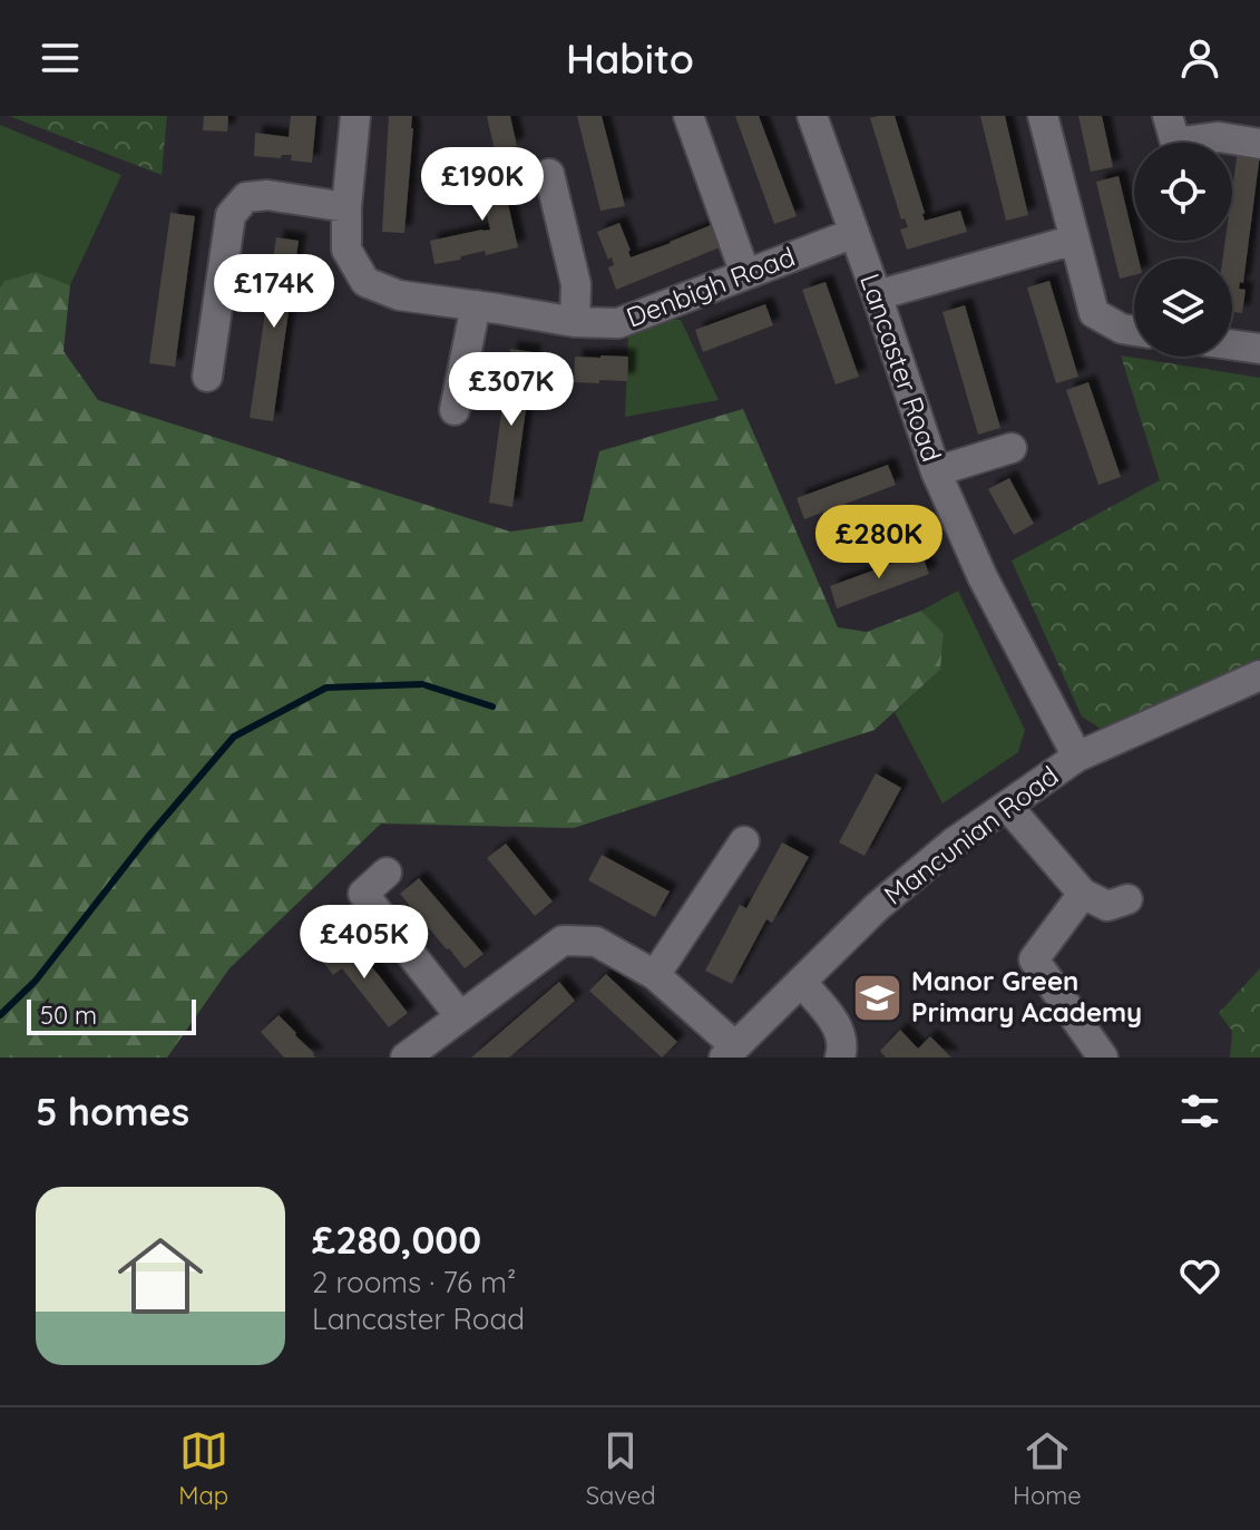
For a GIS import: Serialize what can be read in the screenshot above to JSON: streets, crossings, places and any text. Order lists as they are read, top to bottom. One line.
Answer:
{"streets":{"street":["Denbigh Road","Lancaster Road","Mancunian Road"]},"crossings":[["Denbigh Road","Lancaster Road"],["Lancaster Road","Mancunian Road"]],"places":{"school or university":["Manor Green Primary Academy"]},"scale_bar":"50 m","page":{"header":"Habito","price":["£190K","£174K","£307K","£280K","£405K"],"scale":"50 m","heading":"5 homes","list":[{"name":"£280,000","note":"2 rooms · 76 m² · Lancaster Road"}],"tabs":["Map","Saved","Home"]}}
